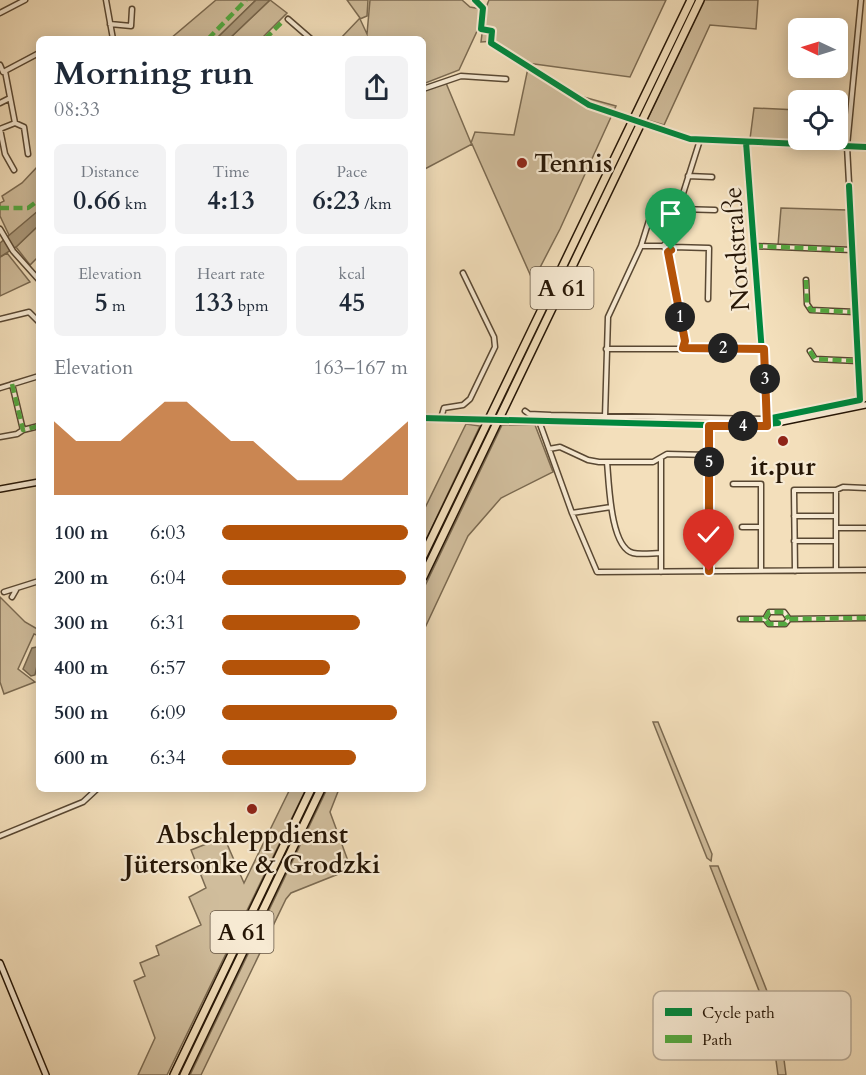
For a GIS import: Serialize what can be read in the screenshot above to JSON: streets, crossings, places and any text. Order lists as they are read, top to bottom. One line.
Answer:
{"streets":{"highway":["A 61"],"street":["Nordstraße"]},"places":["Tennis","it.pur","Abschleppdienst Jütersonke & Grodzki"],"legend":["Cycle path","Path"],"north":"left","page":{"heading":["Morning run","08:33"],"stats":[["Distance","0.66 km"],["Time","4:13"],["Pace","6:23 /km"],["Elevation","5 m"],["Heart rate","133 bpm"],["kcal","45"]],"pins":["1","2","3","4","5"],"chart":["Elevation","163–167 m"],"list":[{"name":"100 m","note":"6:03"},{"name":"200 m","note":"6:04"},{"name":"300 m","note":"6:31"},{"name":"400 m","note":"6:57"},{"name":"500 m","note":"6:09"},{"name":"600 m","note":"6:34"}]}}
